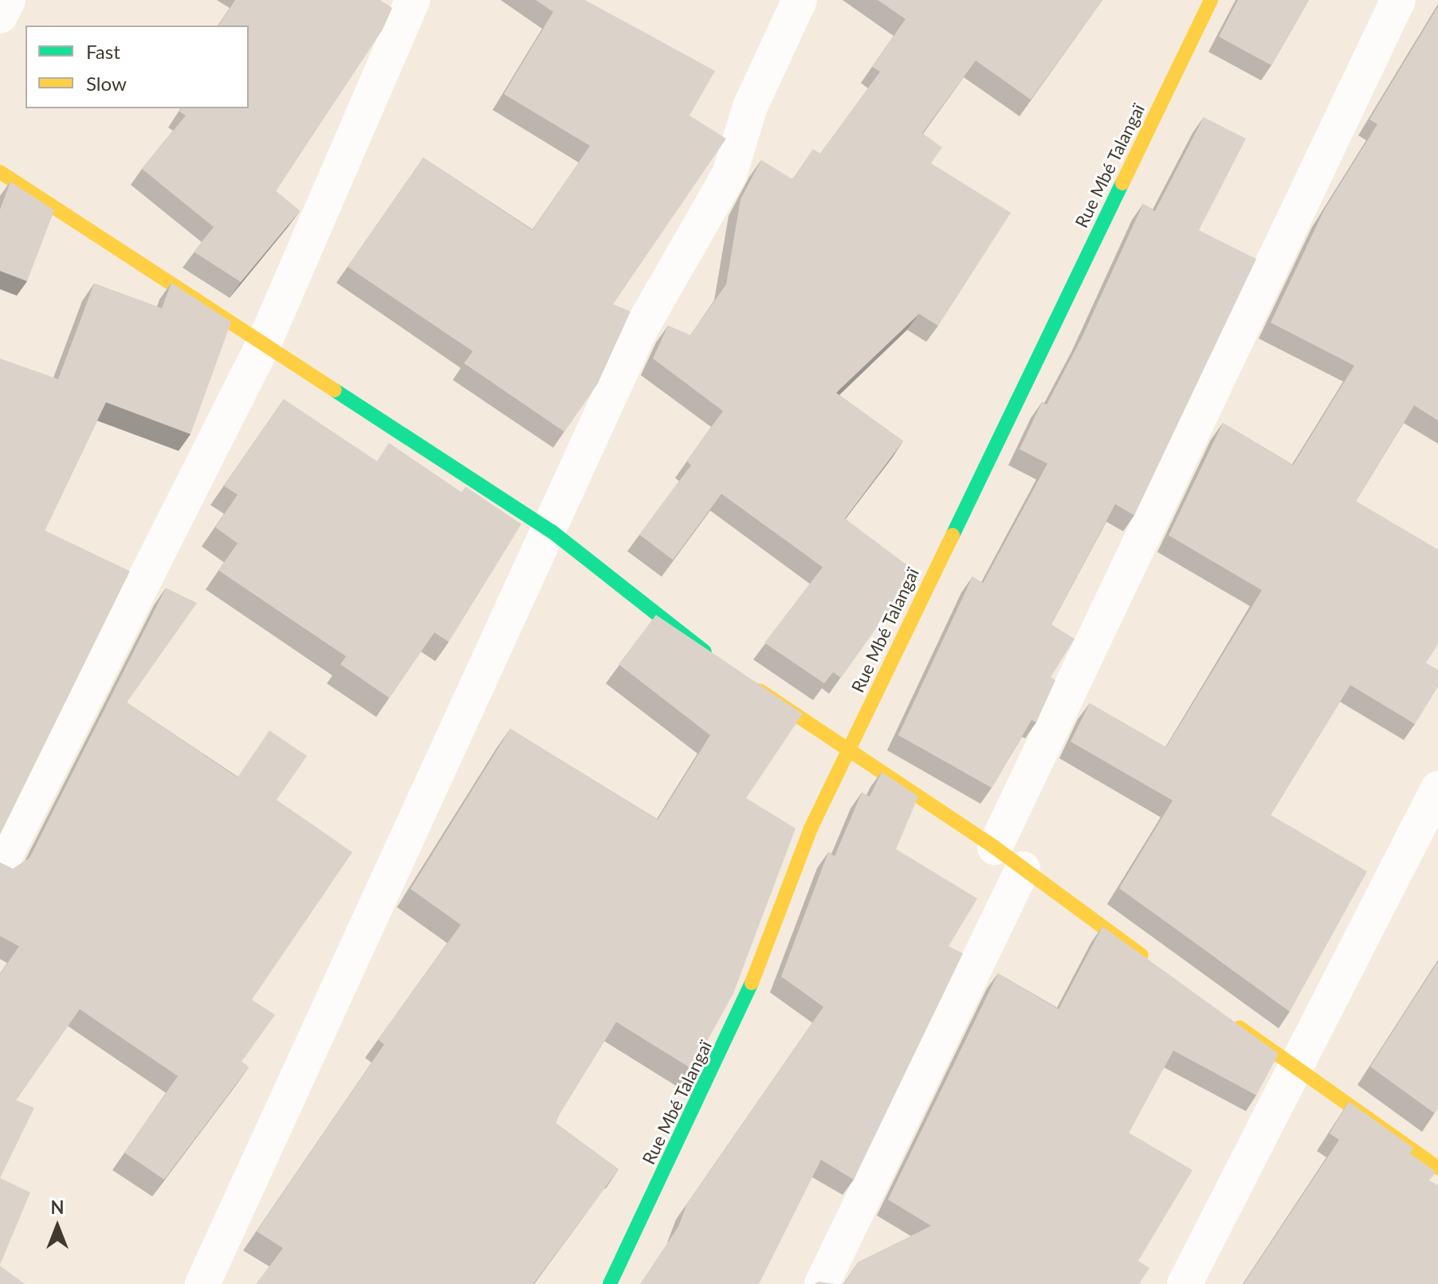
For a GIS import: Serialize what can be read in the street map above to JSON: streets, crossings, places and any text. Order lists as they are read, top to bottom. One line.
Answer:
{"streets":{"street":["Rue Mbé Talangaï"]},"legend":["Fast","Slow"],"north":"top"}
